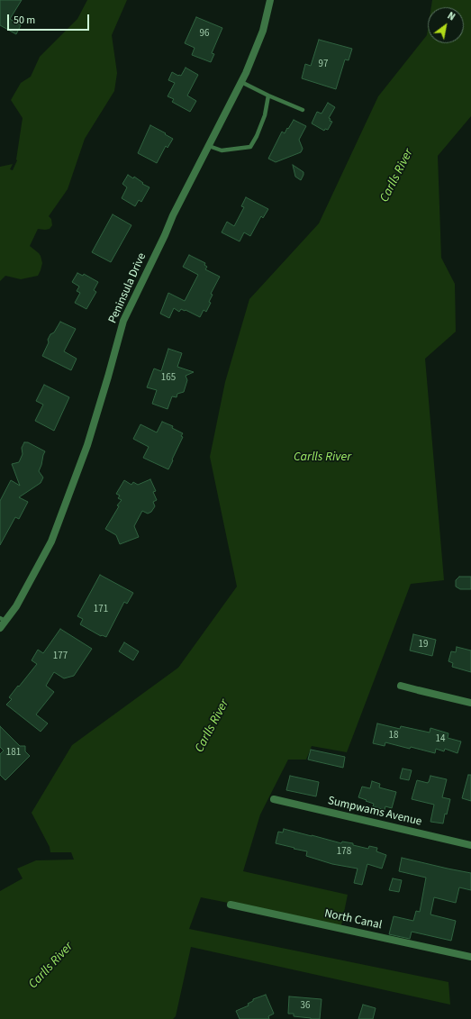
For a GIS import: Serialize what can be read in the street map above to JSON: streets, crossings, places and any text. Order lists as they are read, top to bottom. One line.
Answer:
{"streets":{"street":["Peninsula Drive","Sumpwams Avenue","North Canal"]},"water":["Carlls River"],"house_numbers":["96","97","165","171","19","177","18","14","181","178","36"],"scale_bar":"50 m","north":"top right"}
